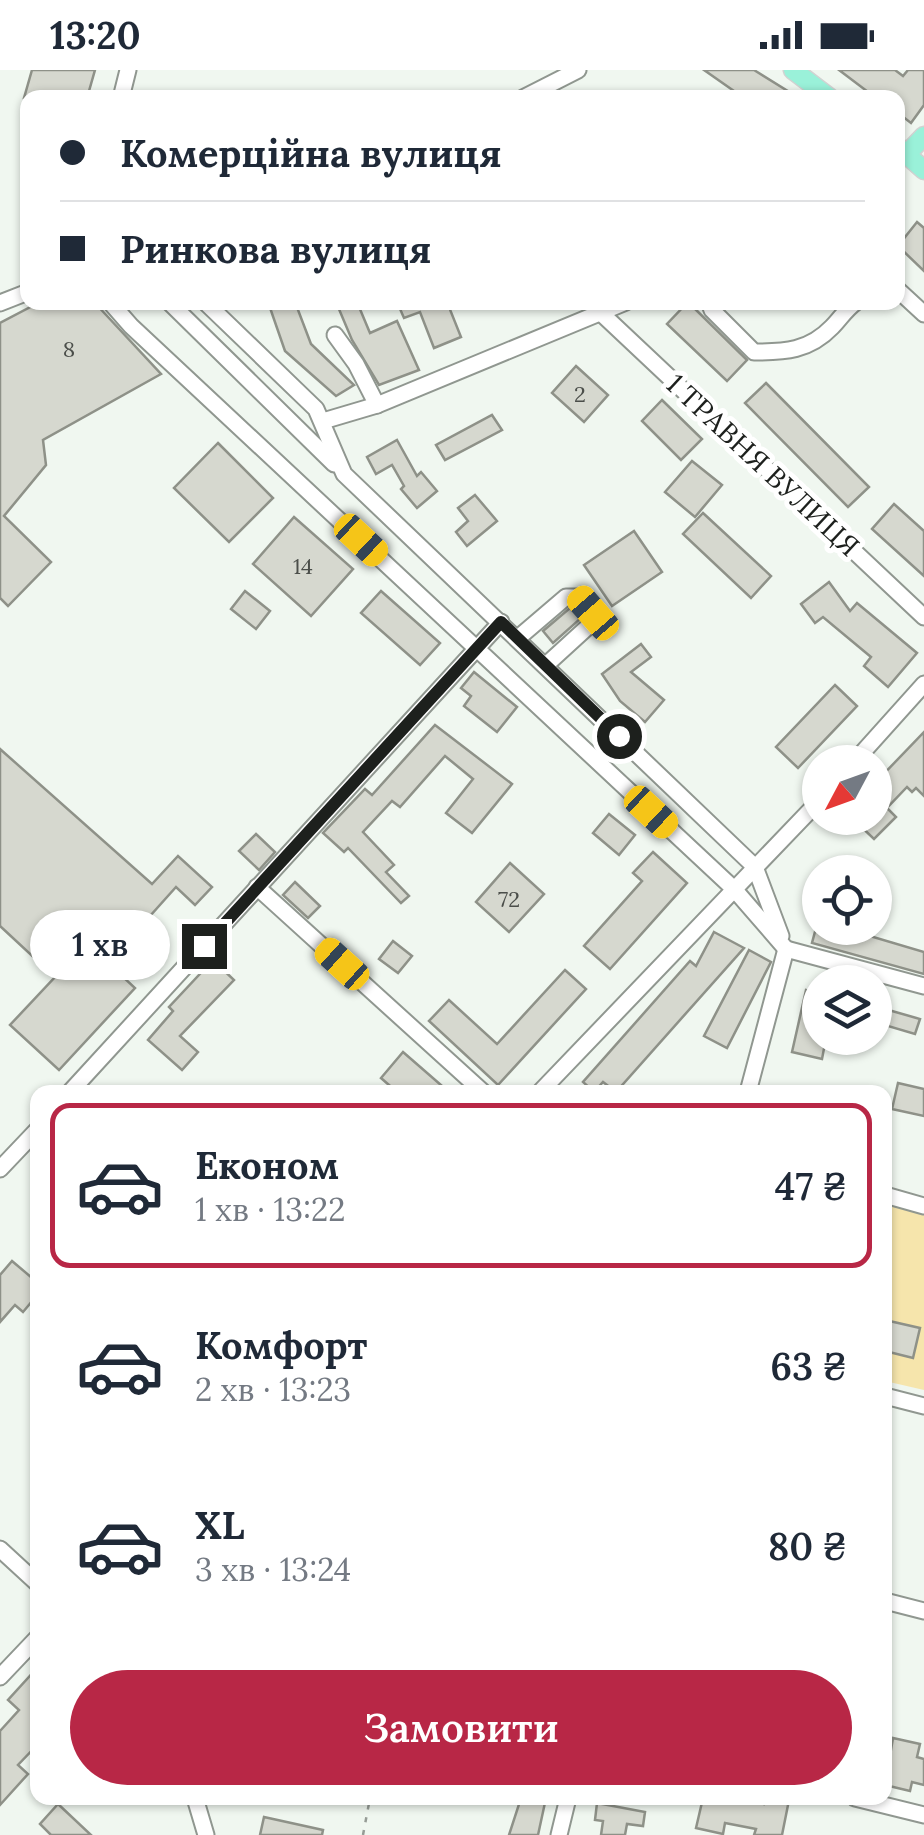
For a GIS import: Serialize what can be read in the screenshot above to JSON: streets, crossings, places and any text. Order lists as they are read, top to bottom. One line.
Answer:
{"streets":{"street":["1 ТРАВНЯ ВУЛИЦЯ"]},"house_numbers":["8","2","14","72"],"north":"bottom left","page":{"status":"13:20","banner":["Комерційна вулиця","Ринкова вулиця"],"bubble":"1 хв","list":[{"name":"Економ","note":"1 хв · 13:22","value":"47 ₴"},{"name":"Комфорт","note":"2 хв · 13:23","value":"63 ₴"},{"name":"XL","note":"3 хв · 13:24","value":"80 ₴"}],"buttons":"Замовити"}}
